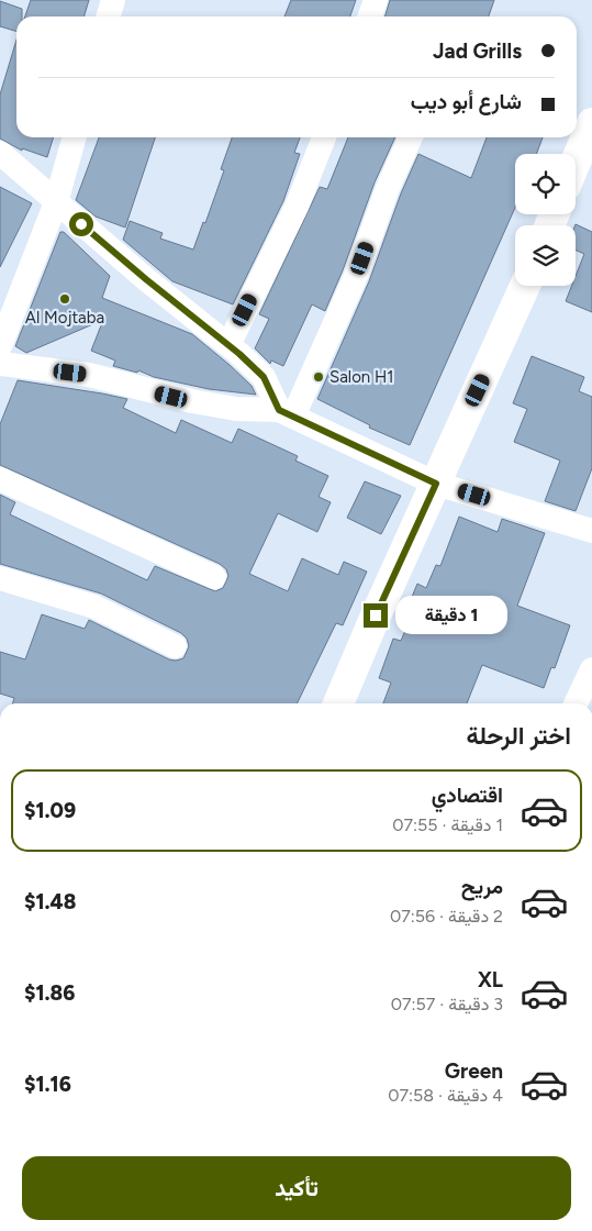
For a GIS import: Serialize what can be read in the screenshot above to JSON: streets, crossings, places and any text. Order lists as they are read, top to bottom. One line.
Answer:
{"places":["Al Mojtaba","Salon H1"],"page":{"banner":["Jad Grills","شارع أبو ديب"],"bubble":"1 دقيقة","heading":"اختر الرحلة","list":[{"name":"اقتصادي","note":"1 دقيقة · 07:55","value":"$1.09"},{"name":"مريح","note":"2 دقيقة · 07:56","value":"$1.48"},{"name":"XL","note":"3 دقيقة · 07:57","value":"$1.86"},{"name":"Green","note":"4 دقيقة · 07:58","value":"$1.16"}],"buttons":"تأكيد"}}
